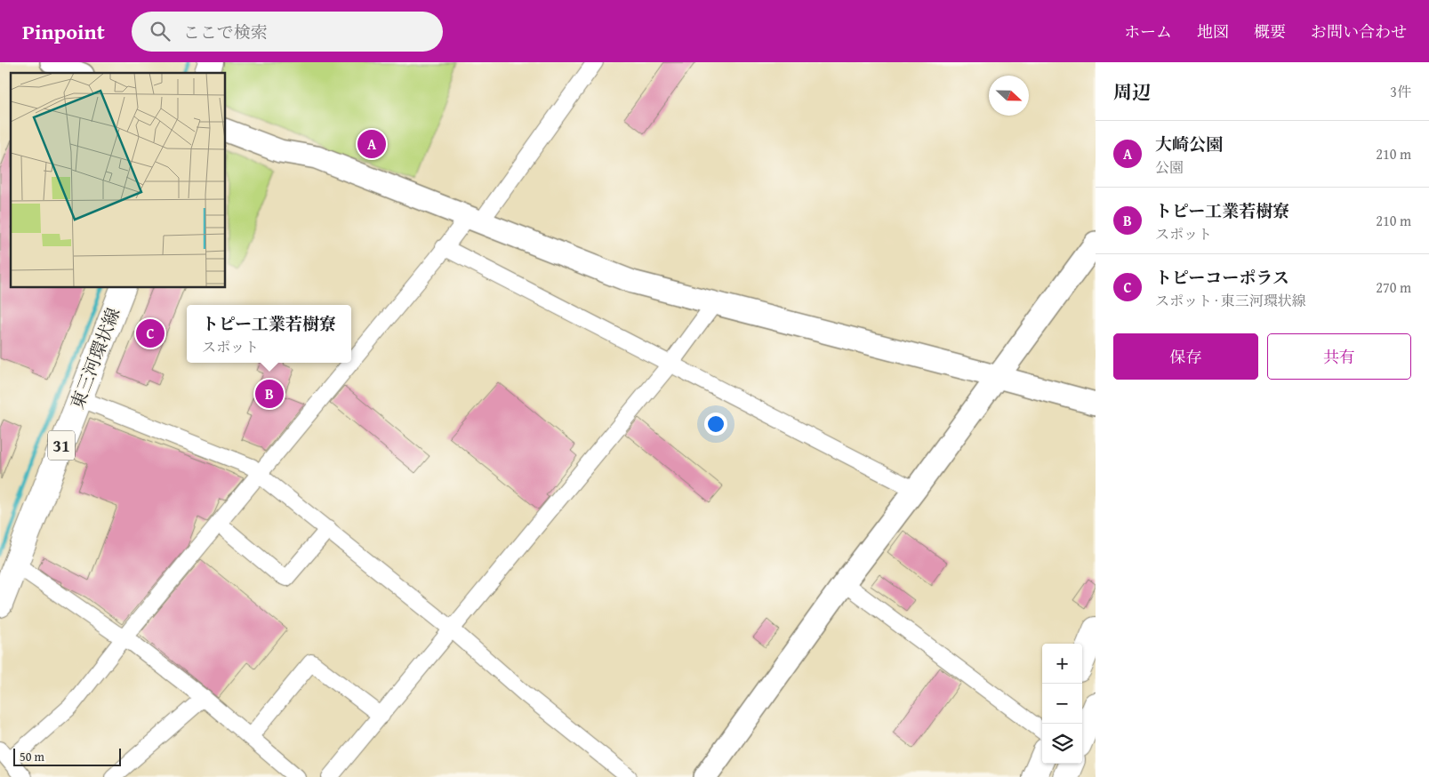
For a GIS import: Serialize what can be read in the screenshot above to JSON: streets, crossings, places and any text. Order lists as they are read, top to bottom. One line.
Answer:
{"streets":{"main road":["東三河環状線","31"]},"scale_bar":"50 m","north":"right","page":{"header":"Pinpoint","search":"ここで検索","nav":["ホーム","地図","概要","お問い合わせ"],"heading":["周辺","3件"],"list":[{"mark":"A","name":"大崎公園","note":"公園","value":"210 m"},{"mark":"B","name":"トピー工業若樹寮","note":"スポット","value":"210 m"},{"mark":"C","name":"トピーコーポラス","note":"スポット · 東三河環状線","value":"270 m"}],"pins":["A","C","B"],"popup":["トピー工業若樹寮","スポット"],"buttons":["保存","共有"],"map_buttons":["+","−"],"scale":"50 m"}}
